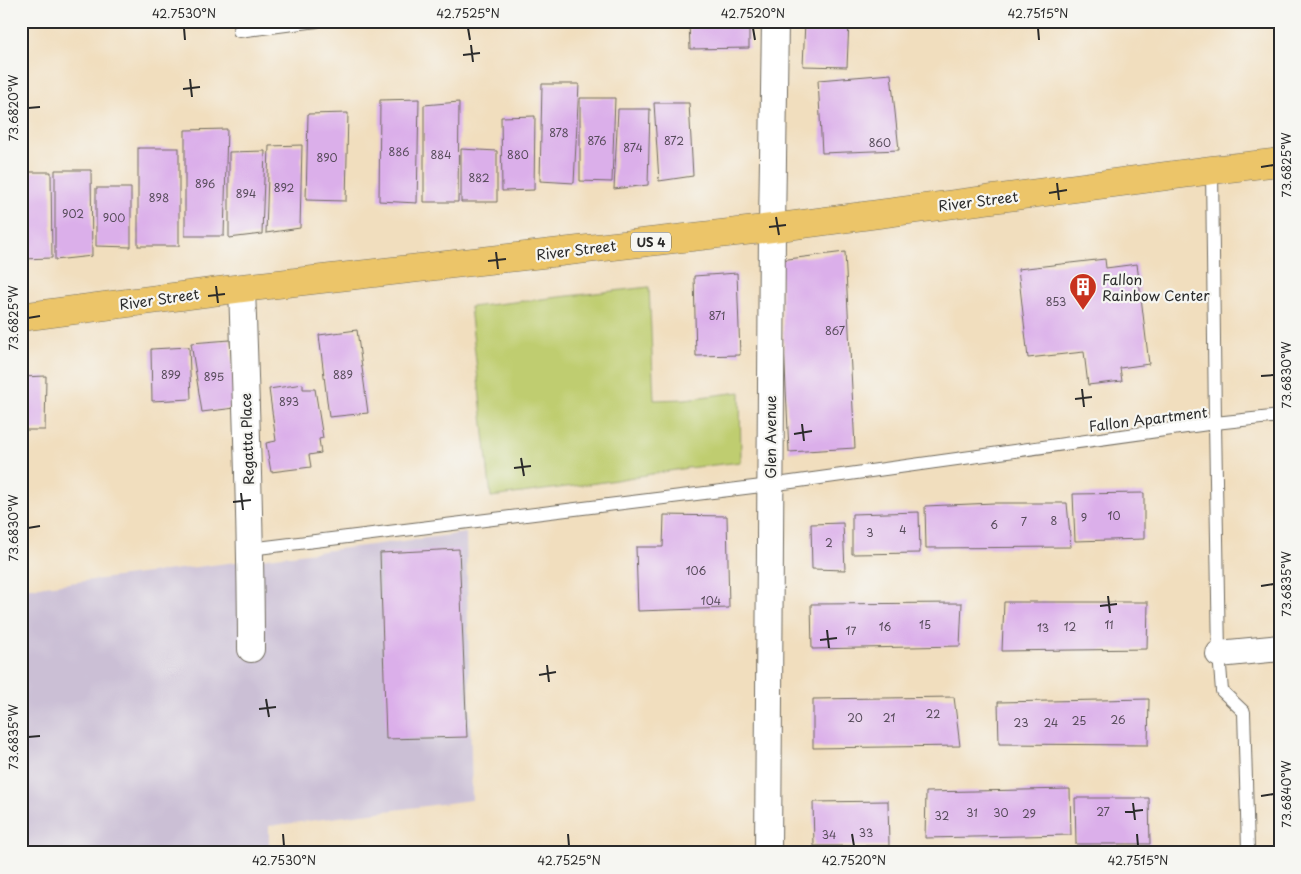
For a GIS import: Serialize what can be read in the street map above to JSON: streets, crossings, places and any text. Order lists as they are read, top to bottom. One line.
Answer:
{"streets":{"main road":["River Street","US 4"],"street":["Glen Avenue","Regatta Place"],"lane":["Fallon Apartment"]},"crossings":[["River Street","Glen Avenue"],["River Street","Regatta Place"],["Fallon Apartment","Glen Avenue"],["Fallon Apartment","Regatta Place"]],"places":{"building":["Fallon Rainbow Center"]},"house_numbers":["878","876","872","860","874","886","884","880","890","882","896","892","894","898","902","900","853","871","867","899","889","895","893","10","9","8","7","6","4","3","2","106","104","15","11","16","12","13","17","22","20","21","26","25","23","24","27","31","30","29","32","33","34"],"coordinates":["42.7530°N","42.7525°N","42.7520°N","42.7515°N","73.6820°W","73.6825°W","73.6830°W","73.6835°W","73.6840°W"]}
